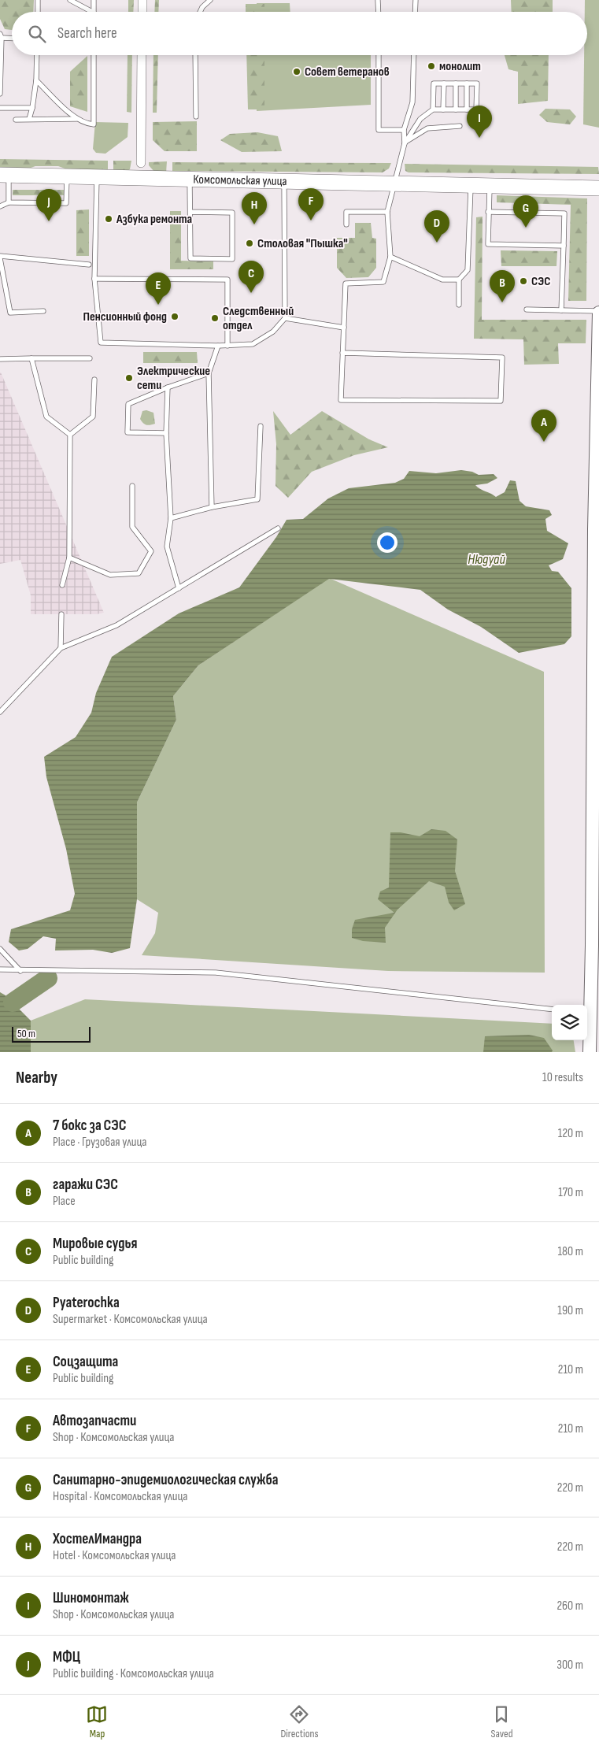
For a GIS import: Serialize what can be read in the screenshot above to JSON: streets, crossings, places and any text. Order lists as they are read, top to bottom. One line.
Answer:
{"streets":{"main road":["Комсомольская улица"]},"water":["Нюдуай"],"places":["монолит","Совет ветеранов","Азбука ремонта","Столовая \"Пышка\"","СЭС","Пенсионный фонд","Следственный отдел","Электрические сети"],"scale_bar":"50 m","page":{"search":"Search here","pins":["I","F","J","H","G","D","C","B","E","A"],"scale":"50 m","heading":["Nearby","10 results"],"list":[{"mark":"A","name":"7 бокс за СЭС","note":"Place · Грузовая улица","value":"120 m"},{"mark":"B","name":"гаражи СЭС","note":"Place","value":"170 m"},{"mark":"C","name":"Мировые судья","note":"Public building","value":"180 m"},{"mark":"D","name":"Pyaterochka","note":"Supermarket · Комсомольская улица","value":"190 m"},{"mark":"E","name":"Соцзащита","note":"Public building","value":"210 m"},{"mark":"F","name":"Автозапчасти","note":"Shop · Комсомольская улица","value":"210 m"},{"mark":"G","name":"Санитарно-эпидемиологическая служба","note":"Hospital · Комсомольская улица","value":"220 m"},{"mark":"H","name":"ХостелИмандра","note":"Hotel · Комсомольская улица","value":"220 m"},{"mark":"I","name":"Шиномонтаж","note":"Shop · Комсомольская улица","value":"260 m"},{"mark":"J","name":"МФЦ","note":"Public building · Комсомольская улица","value":"300 m"}],"nav":["Map","Directions","Saved"]}}
